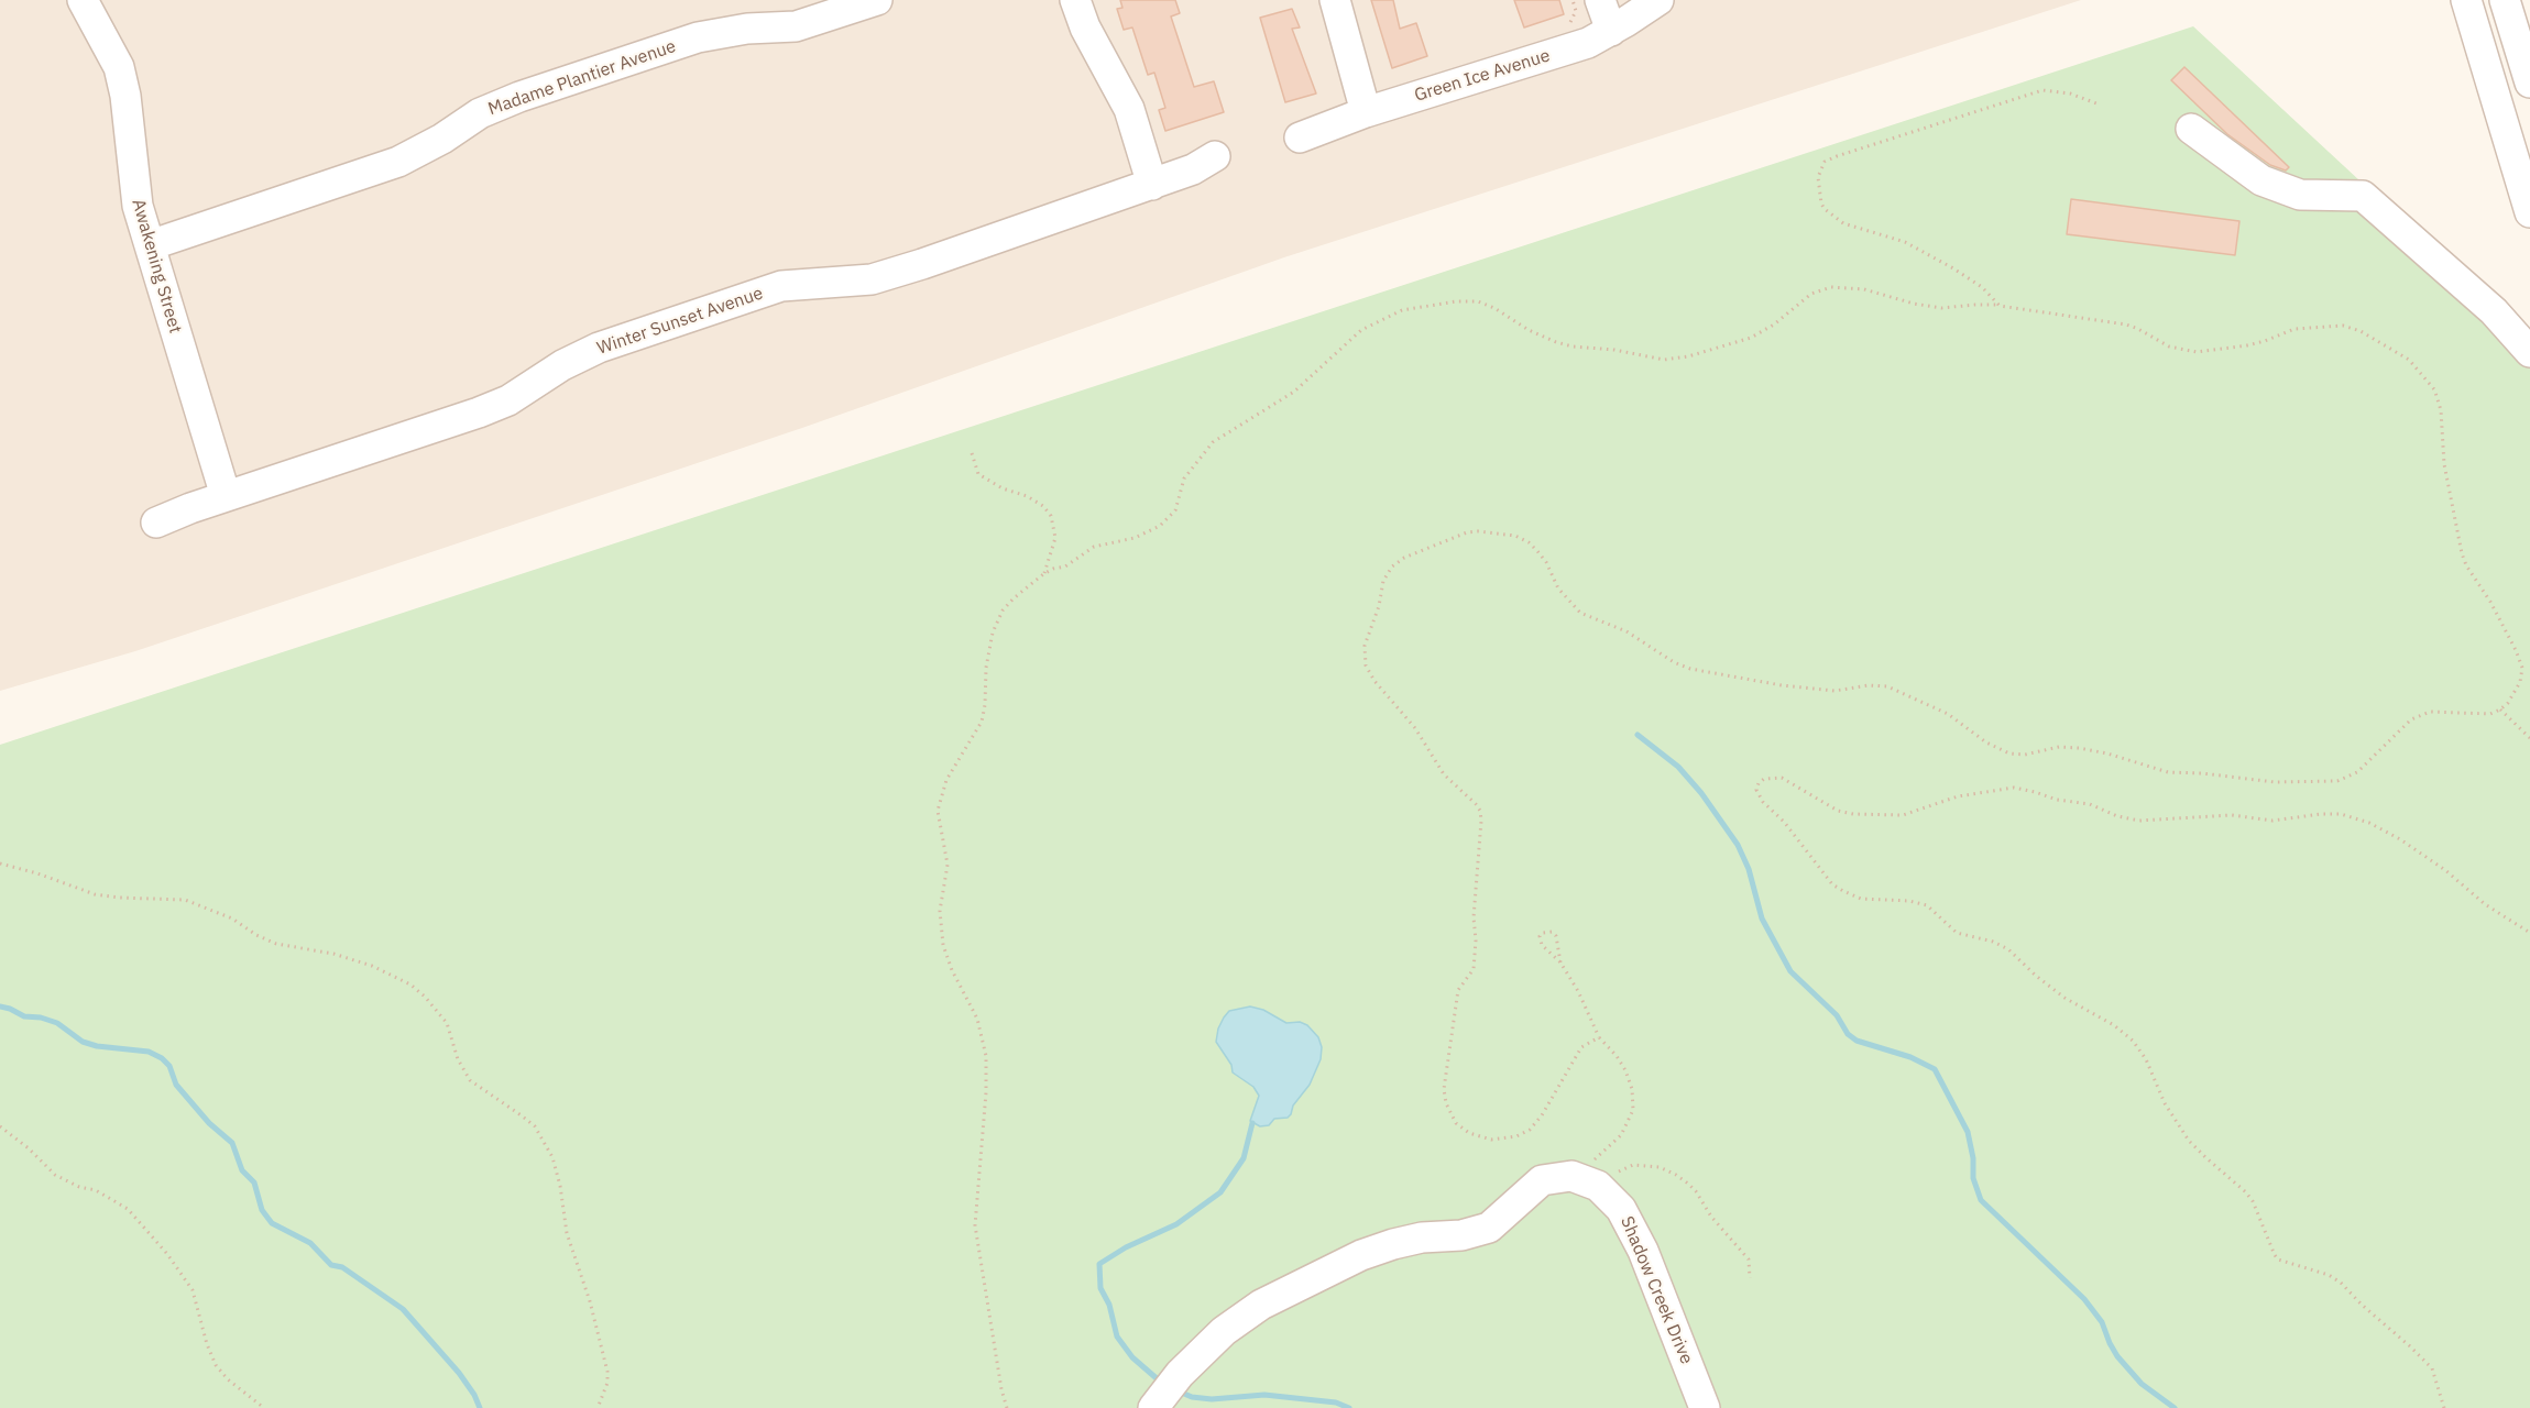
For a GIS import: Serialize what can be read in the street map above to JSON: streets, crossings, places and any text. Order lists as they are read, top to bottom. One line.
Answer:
{"streets":{"street":["Green Ice Avenue","Madame Plantier Avenue","Awakening Street","Winter Sunset Avenue","Shadow Creek Drive"]},"crossings":[["Madame Plantier Avenue","Awakening Street"],["Awakening Street","Winter Sunset Avenue"]]}
